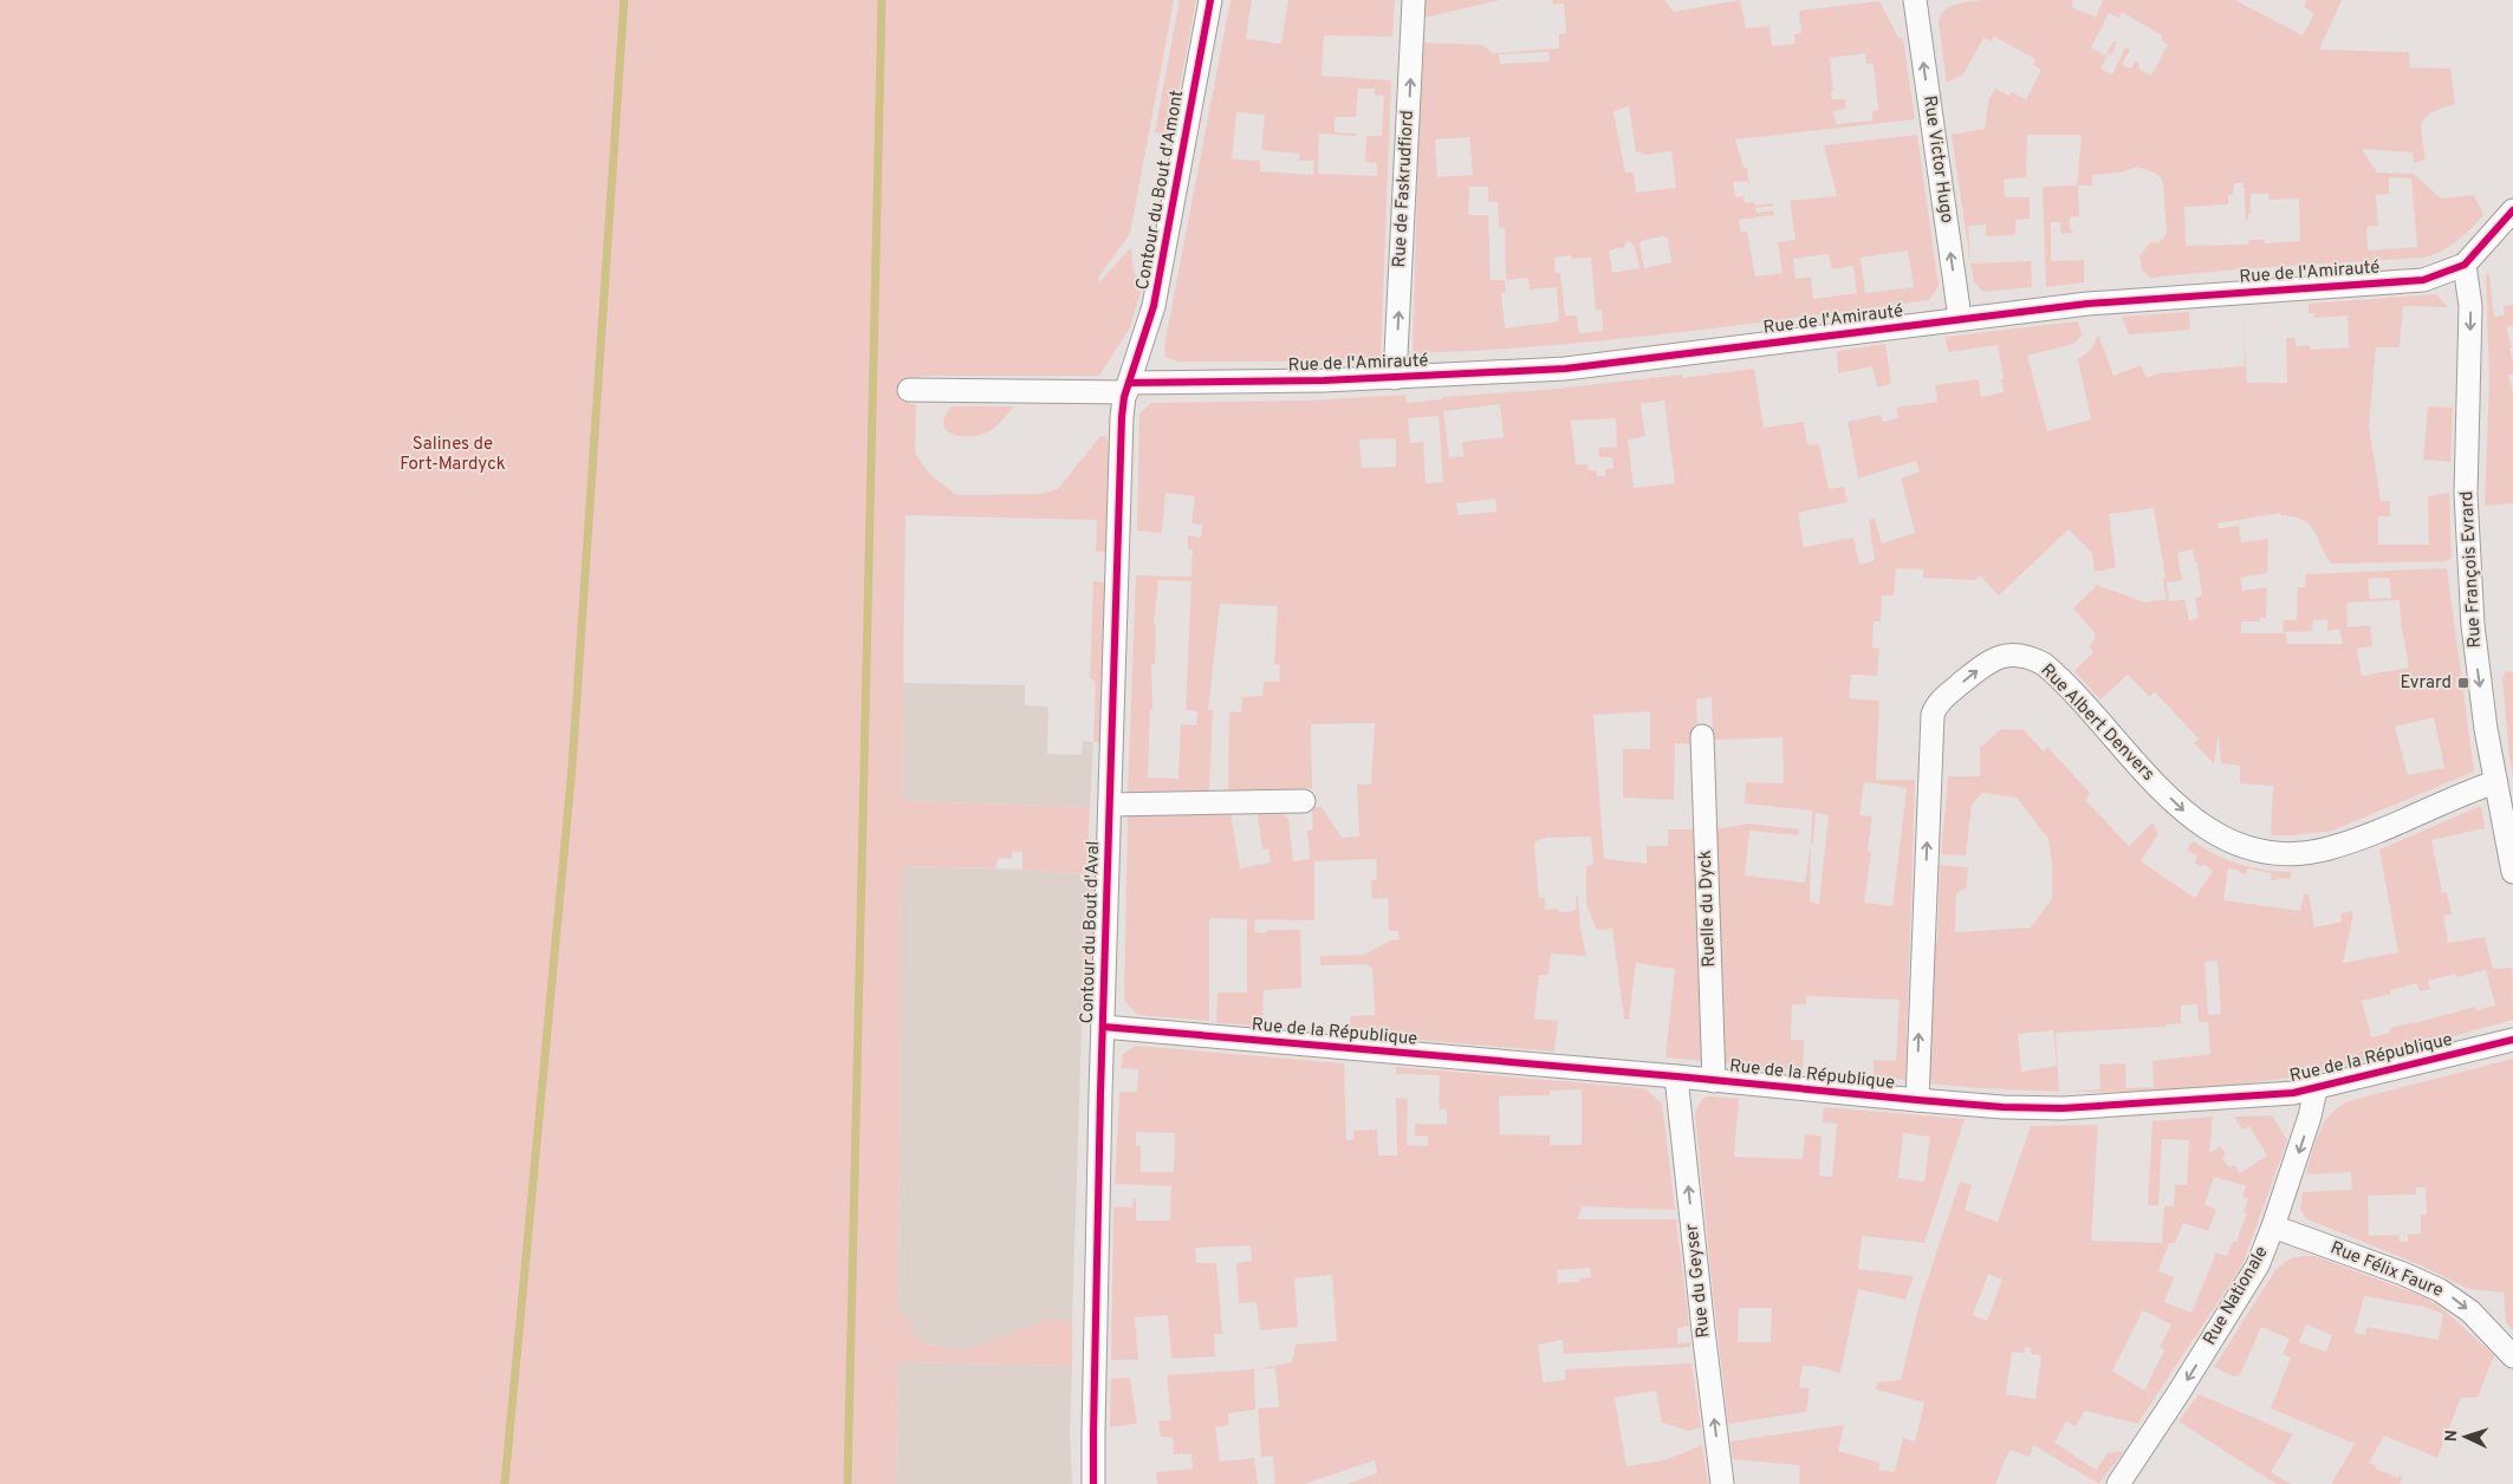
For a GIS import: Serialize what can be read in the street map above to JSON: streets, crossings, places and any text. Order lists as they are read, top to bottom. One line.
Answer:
{"streets":{"street":["Rue Victor Hugo","Rue de Faskrudfiord","Contour du Bout d'Amont","Rue de l'Amirauté","Rue François Evrard","Rue Albert Denvers","Ruelle du Dyck","Contour du Bout d'Aval","Rue de la République","Rue Félix Faure","Rue du Geyser","Rue Nationale"]},"crossings":[["Rue Victor Hugo","Rue de l'Amirauté"],["Rue de Faskrudfiord","Rue de l'Amirauté"],["Contour du Bout d'Amont","Rue de l'Amirauté"],["Contour du Bout d'Amont","Contour du Bout d'Aval"],["Rue de l'Amirauté","Rue François Evrard"],["Rue de l'Amirauté","Contour du Bout d'Aval"],["Rue François Evrard","Rue Albert Denvers"],["Rue Albert Denvers","Rue de la République"],["Ruelle du Dyck","Rue de la République"],["Contour du Bout d'Aval","Rue de la République"],["Rue de la République","Rue du Geyser"],["Rue de la République","Rue Nationale"],["Rue Félix Faure","Rue Nationale"]],"one_way":["Rue Victor Hugo","Rue de Faskrudfiord","Rue François Evrard","Rue Félix Faure","Rue du Geyser","Rue Nationale"],"parks":["Salines de Fort-Mardyck"],"places":{"transit":["Evrard"]},"north":"left"}
